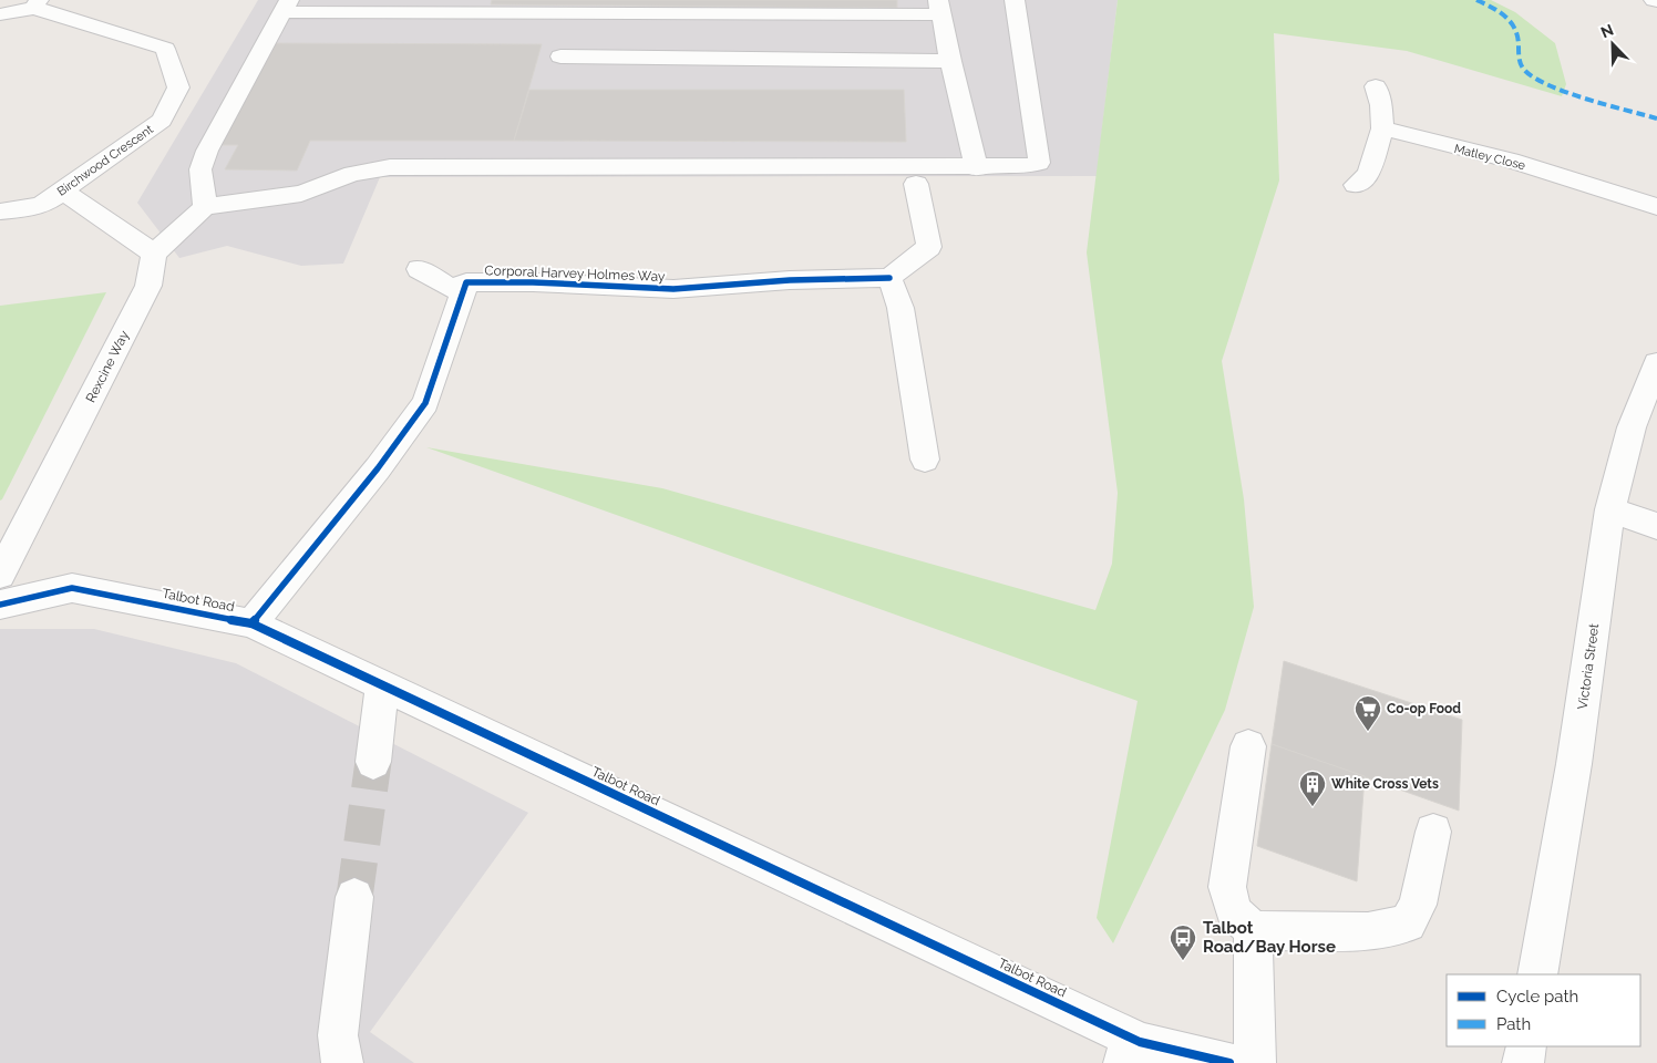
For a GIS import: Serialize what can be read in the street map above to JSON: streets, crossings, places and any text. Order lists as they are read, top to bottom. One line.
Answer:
{"streets":{"street":["Matley Close","Birchwood Crescent","Corporal Harvey Holmes Way","Rexcine Way","Talbot Road","Victoria Street"]},"crossings":[["Corporal Harvey Holmes Way","Talbot Road"]],"places":{"supermarket":["Co-op Food"],"building":["White Cross Vets"],"bus stop":["Talbot Road/Bay Horse"]},"legend":["Cycle path","Path"],"north":"top left"}
